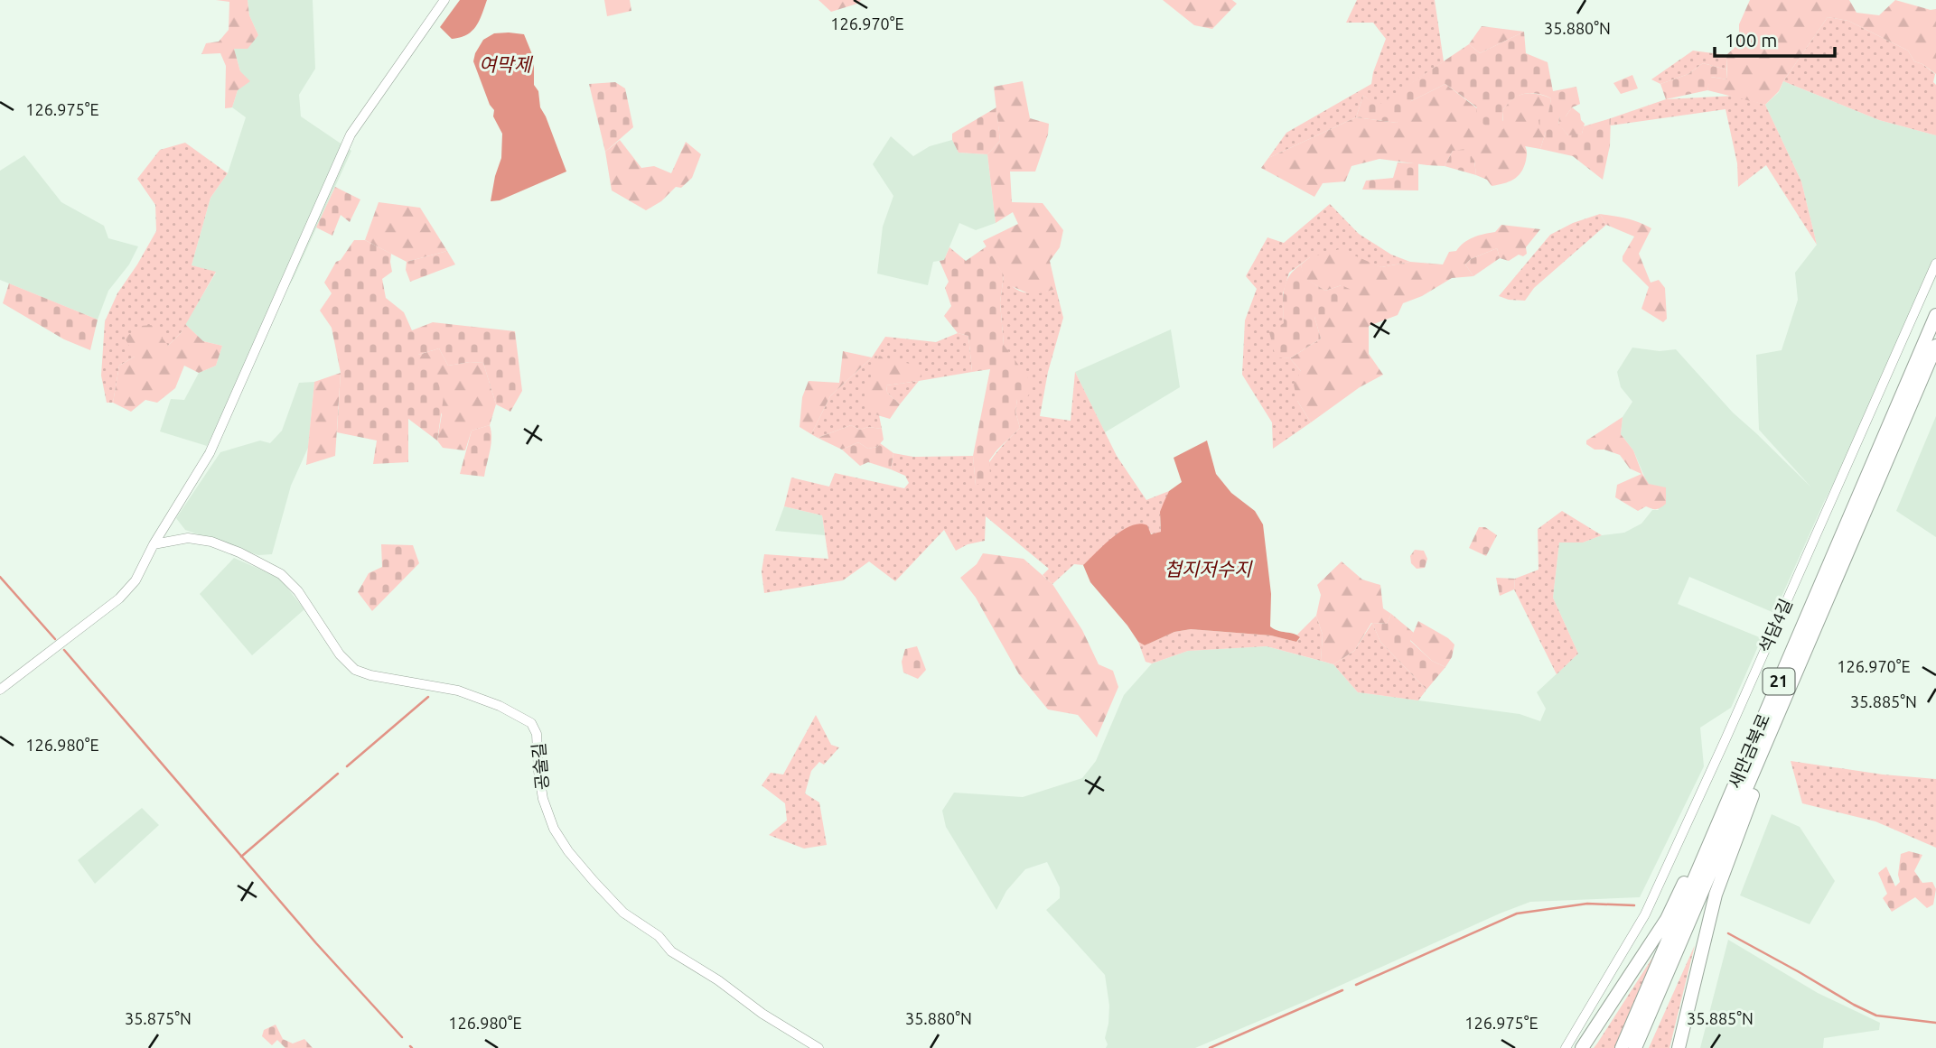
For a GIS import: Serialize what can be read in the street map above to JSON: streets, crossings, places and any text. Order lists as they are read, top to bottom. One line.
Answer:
{"streets":{"highway":["21","새만금북로"],"street":["석담4길","공술길"]},"crossings":[["21","새만금북로"]],"water":["여막제","첩지저수지"],"scale_bar":"100 m","coordinates":["126.970°E","35.880°N","126.975°E","35.885°N","126.980°E","35.875°N"]}
